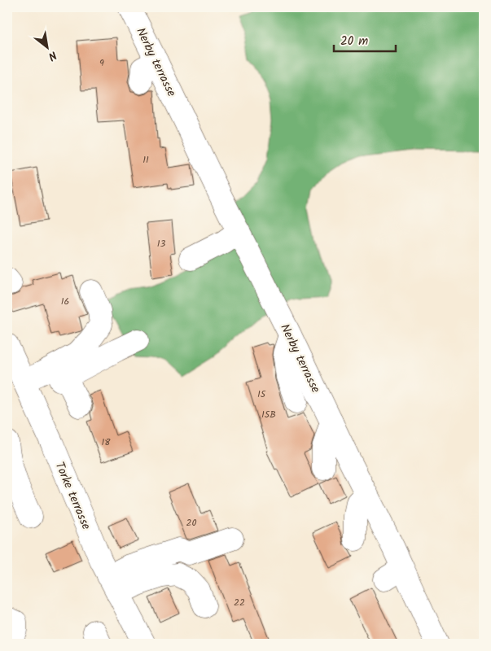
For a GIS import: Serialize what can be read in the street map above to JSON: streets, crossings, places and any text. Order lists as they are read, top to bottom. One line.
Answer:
{"streets":{"street":["Nerby terrasse","Torke terrasse"]},"house_numbers":["9","11","13","16","15","15B","18","20","22"],"scale_bar":"20 m","north":"bottom right"}
